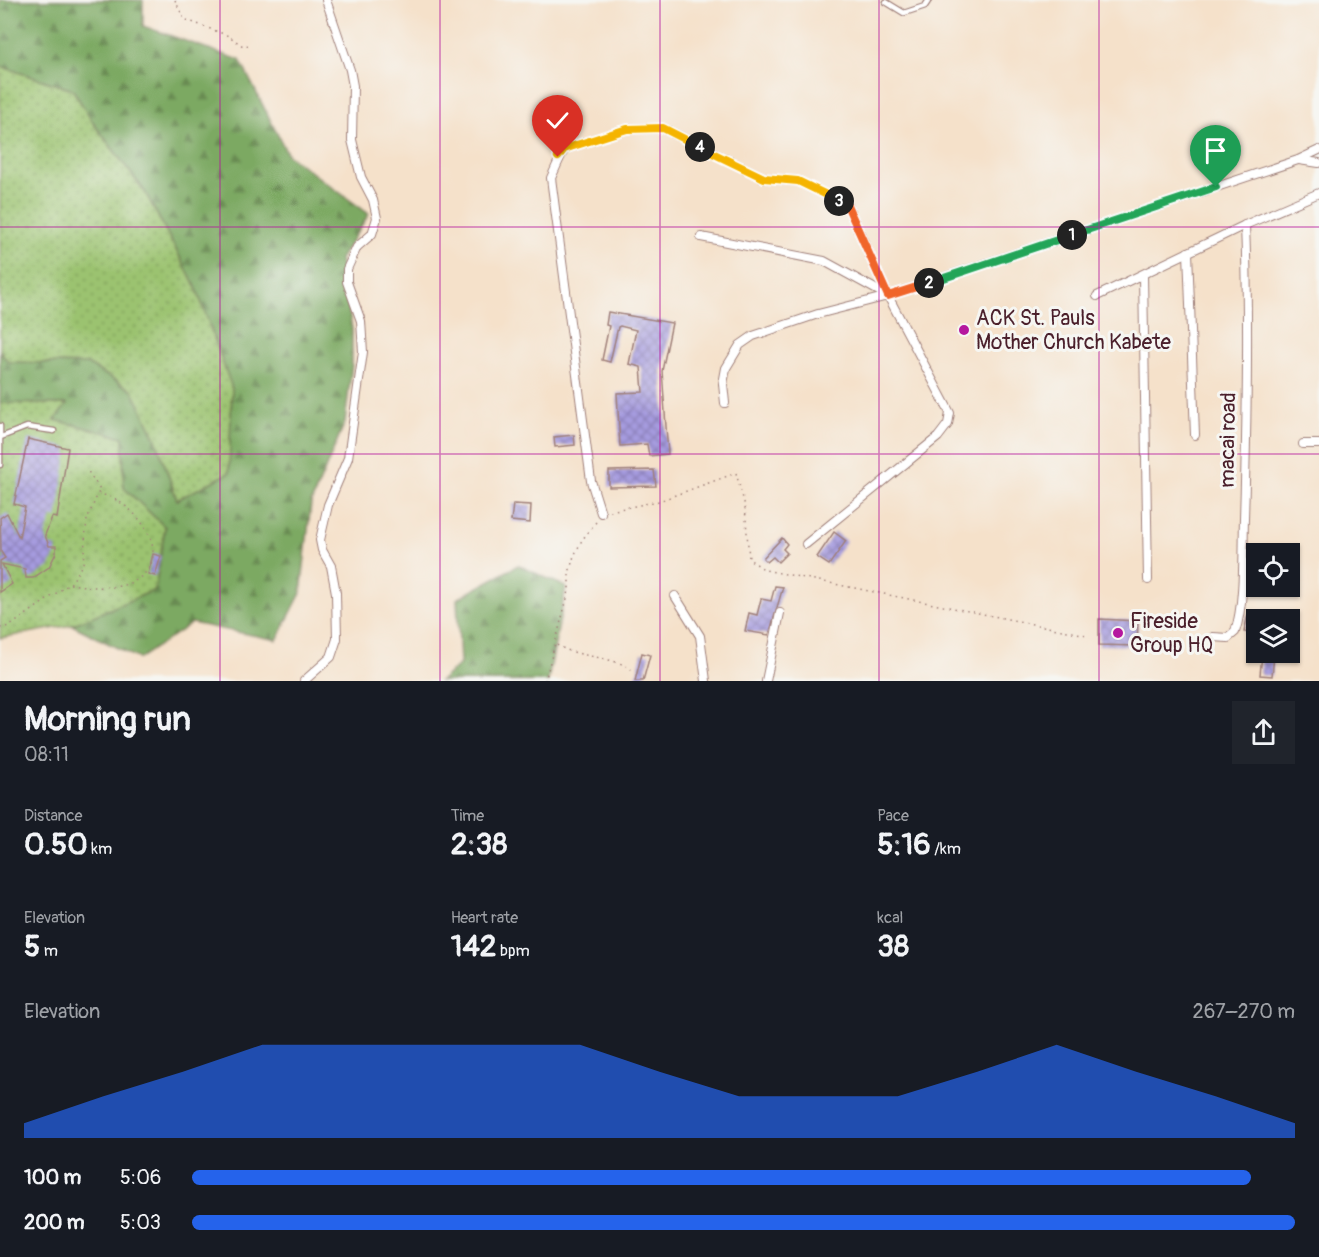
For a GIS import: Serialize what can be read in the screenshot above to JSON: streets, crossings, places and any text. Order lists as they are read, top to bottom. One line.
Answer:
{"streets":{"street":["macai road"]},"places":["ACK St. Pauls Mother Church Kabete","Fireside Group HQ"],"page":{"pins":["4","3","1","2"],"heading":["Morning run","08:11"],"stats":[["Distance","0.50 km"],["Time","2:38"],["Pace","5:16 /km"],["Elevation","5 m"],["Heart rate","142 bpm"],["kcal","38"]],"chart":["Elevation","267–270 m"],"list":[{"name":"100 m","note":"5:06"},{"name":"200 m","note":"5:03"}]}}
